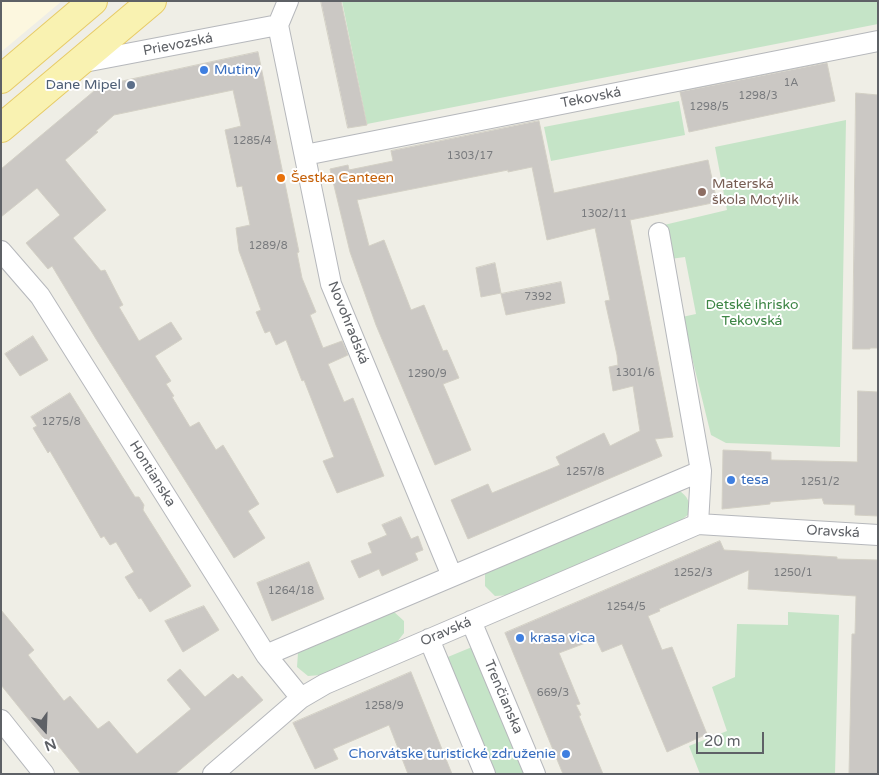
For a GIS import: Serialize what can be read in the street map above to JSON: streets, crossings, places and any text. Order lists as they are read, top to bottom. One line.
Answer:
{"streets":{"main road":["Prievozská"],"street":["Tekovská","Novohradská","Hontianska","Oravská","Trenčianska"]},"crossings":[["Prievozská","Novohradská"],["Tekovská","Novohradská"],["Hontianska","Oravská"],["Oravská","Trenčianska"]],"parks":["Detské ihrisko Tekovská"],"places":["Mutiny","Dane Mipel","Šestka Canteen","Materská škola Motýlik","tesa","krasa vica","Chorvátske turistické združenie"],"house_numbers":["1A","1298/3","1298/5","1285/4","1303/17","1302/11","1289/8","7392","1301/6","1290/9","1275/8","1257/8","1251/2","1252/3","1250/1","1264/18","1254/5","669/3","1258/9"],"scale_bar":"20 m","north":"bottom"}
